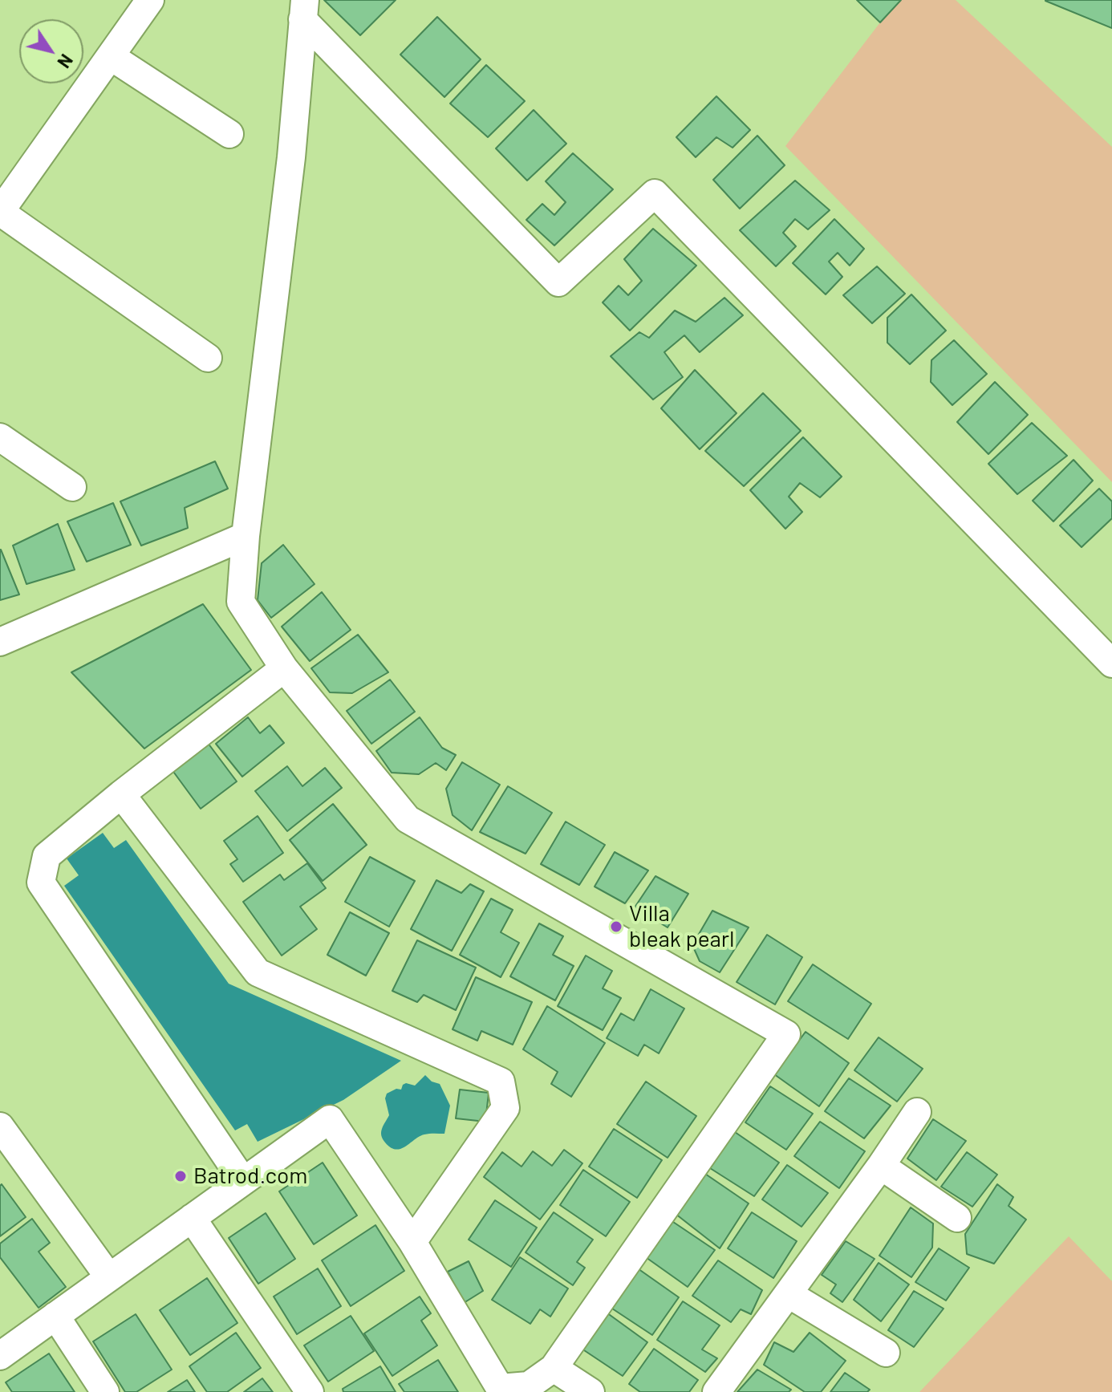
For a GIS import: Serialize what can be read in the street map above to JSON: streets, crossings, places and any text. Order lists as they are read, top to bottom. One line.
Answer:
{"places":["Villa bleak pearl","Batrod.com"],"north":"bottom right"}
